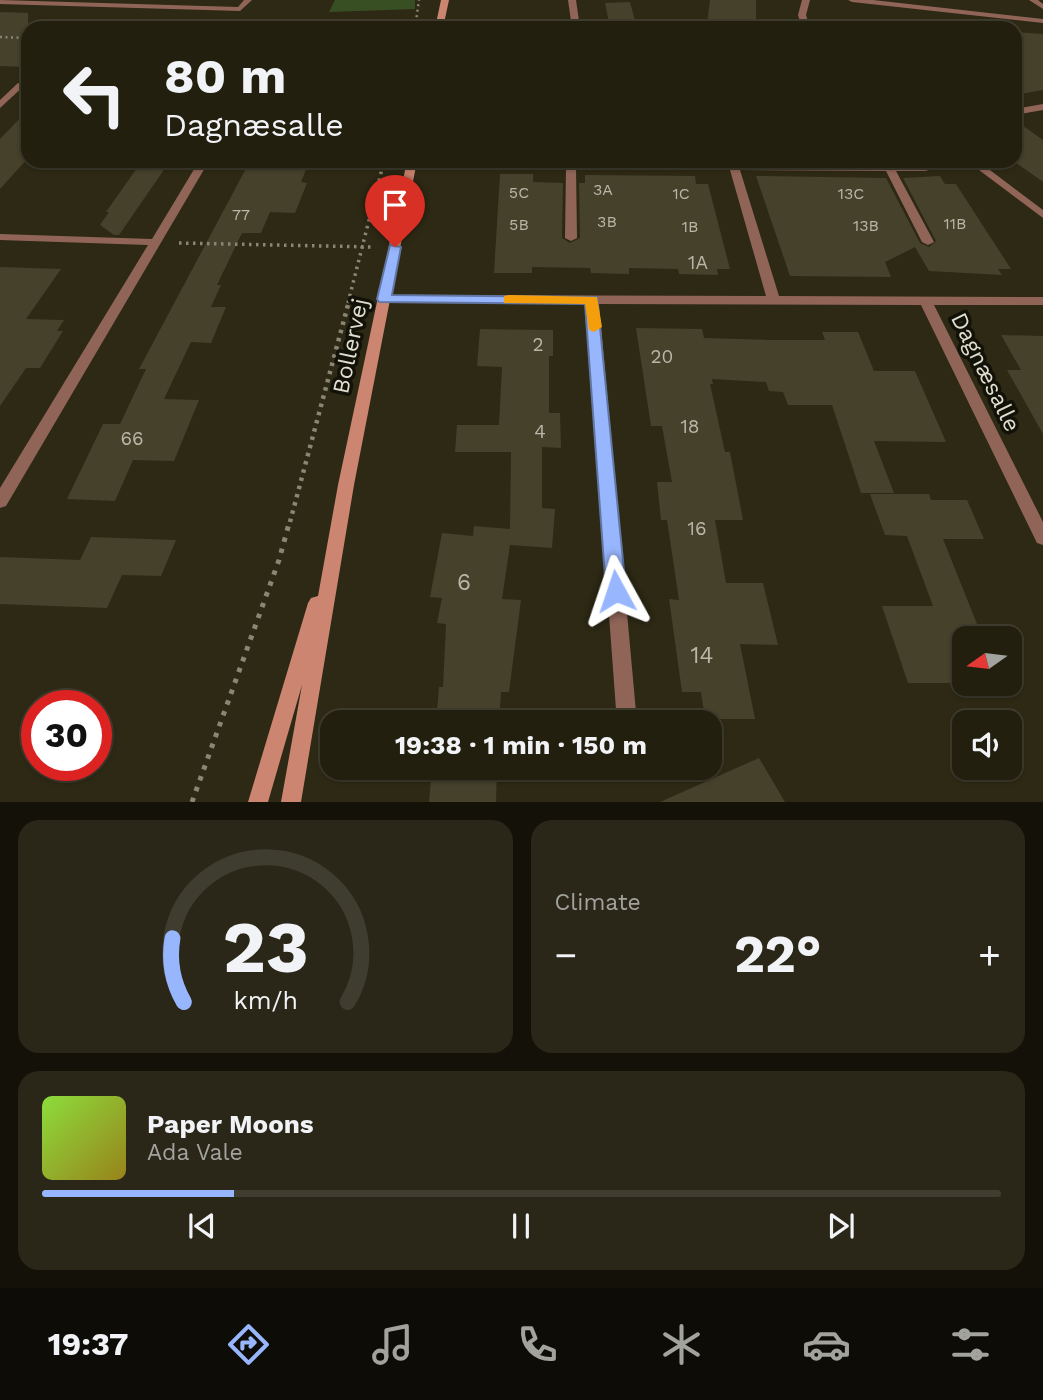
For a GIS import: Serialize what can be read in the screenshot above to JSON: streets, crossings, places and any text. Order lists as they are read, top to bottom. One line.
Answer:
{"streets":{"main road":["Bollervej"],"street":["Dagnæsalle"]},"crossings":[["Bollervej","Dagnæsalle"]],"house_numbers":["3A","5C","1C","13C","77","3B","11B","5B","13B","1B","1A","2","20","18","4","66","16","6","14"],"north":"left","page":{"turn":["80 m","Dagnæsalle"],"limit":"30","trip":"19:38 · 1 min · 150 m","tile":"Climate","heat":["−","22°","+"],"song":["Paper Moons","Ada Vale"],"tabs":"19:37","gauge":["23","km/h"]}}
